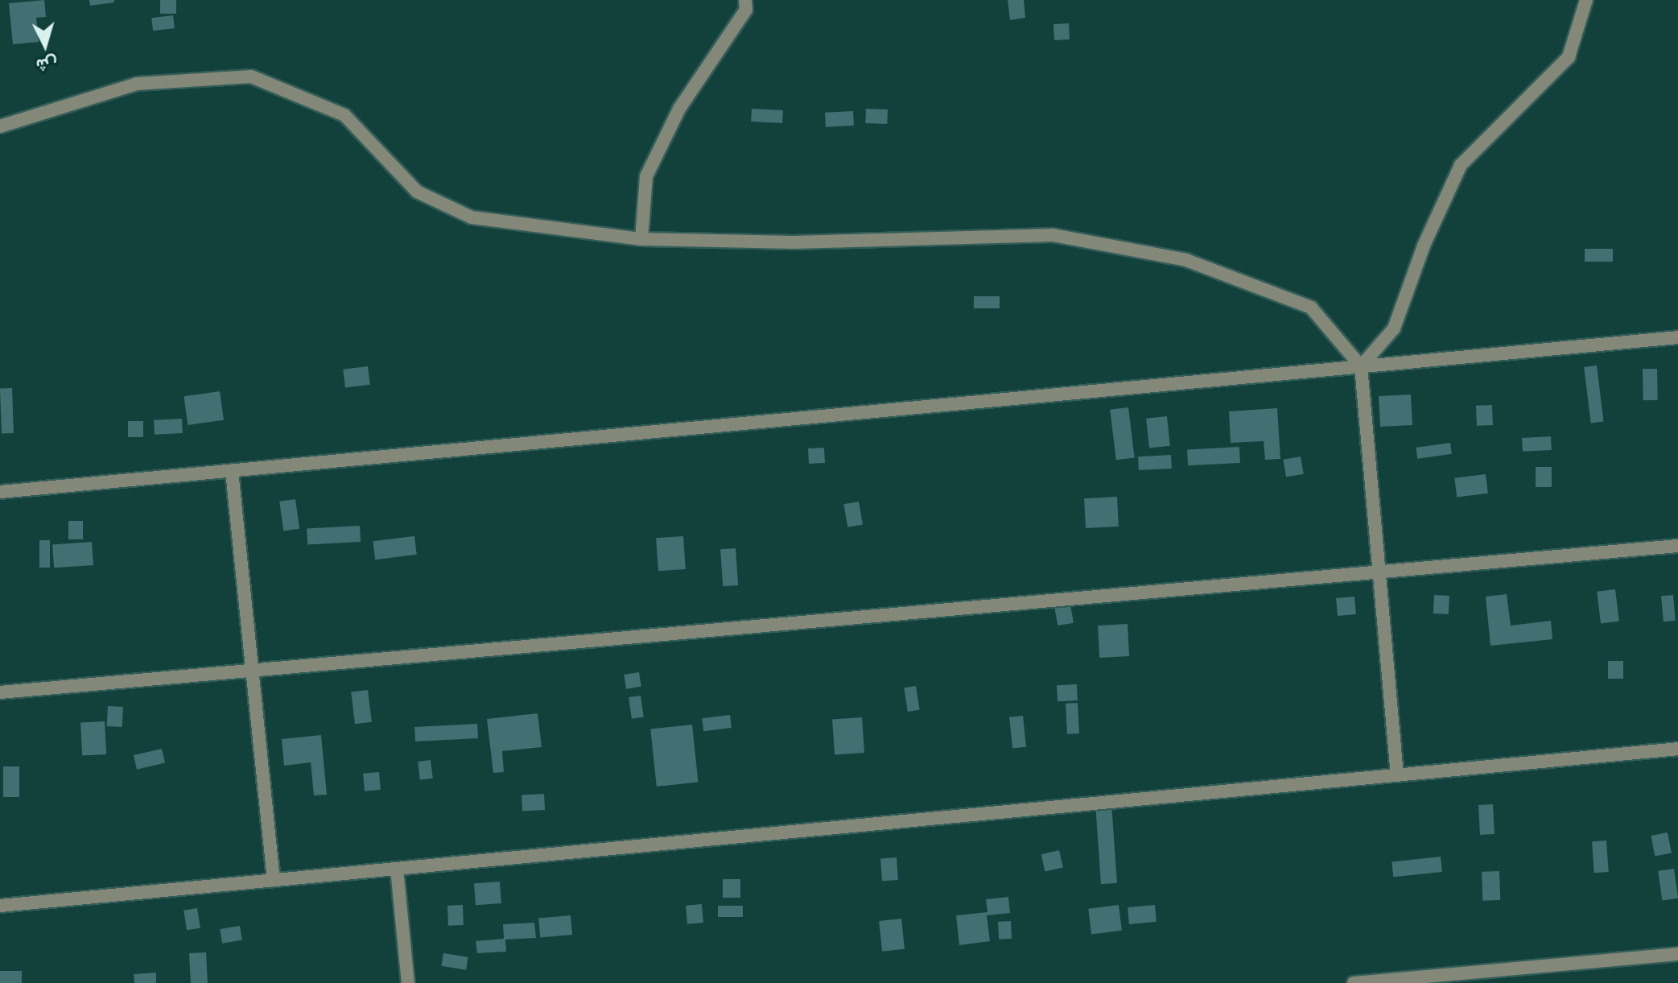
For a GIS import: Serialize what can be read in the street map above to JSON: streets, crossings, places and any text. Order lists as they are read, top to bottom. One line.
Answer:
{"north":"bottom"}
